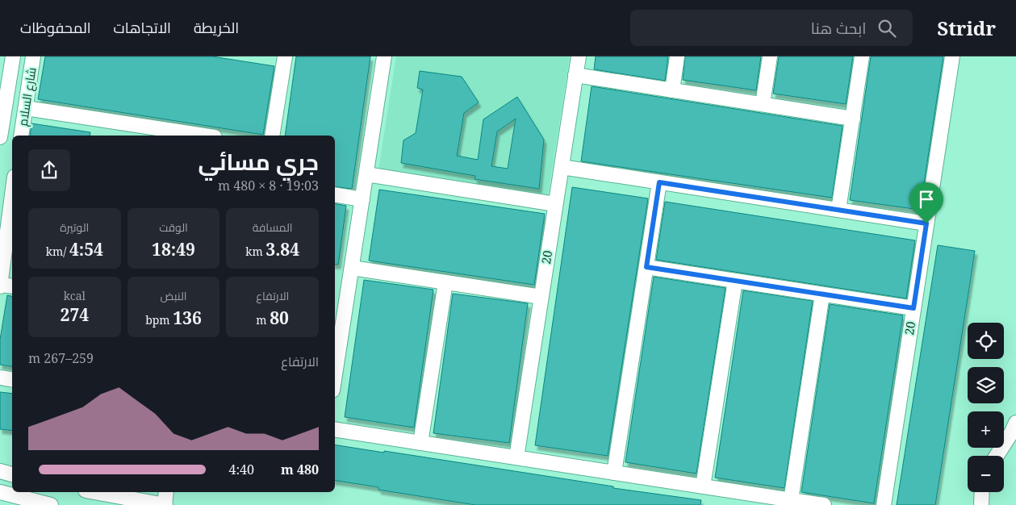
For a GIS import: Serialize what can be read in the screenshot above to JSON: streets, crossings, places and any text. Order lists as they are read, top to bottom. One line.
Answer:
{"streets":{"street":["شارع السلام","20"]},"page":{"header":"Stridr","search":"ابحث هنا","nav":["الخريطة","الاتجاهات","المحفوظات"],"heading":["جري مسائي","19:03 · 8 × 480 m"],"stats":[["المسافة","3.84 km"],["الوقت","18:49"],["الوتيرة","4:54 /km"],["الارتفاع","80 m"],["النبض","136 bpm"],["kcal","274"]],"map_buttons":["+","−"],"chart":["الارتفاع","259–267 m"],"list":[{"name":"480 m","note":"4:40"}]}}
